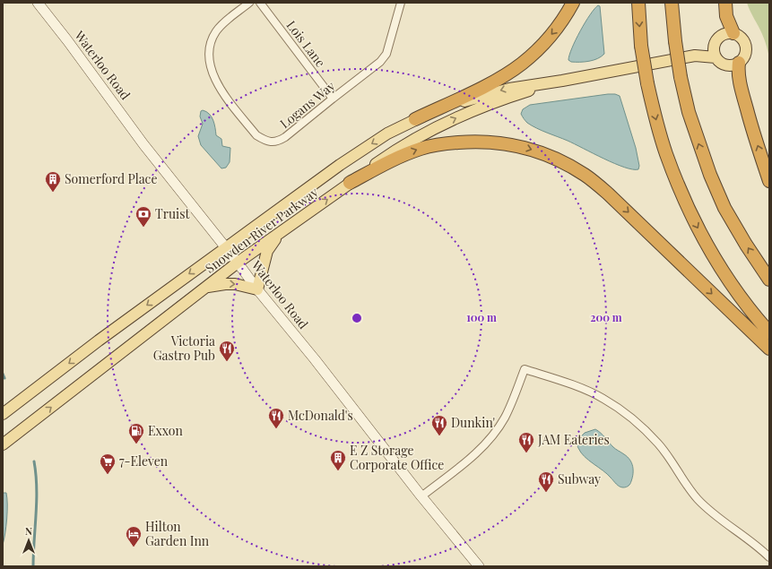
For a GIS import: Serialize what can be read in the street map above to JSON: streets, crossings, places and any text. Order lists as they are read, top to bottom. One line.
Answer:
{"streets":{"main road":["Waterloo Road","Snowden River Parkway"],"street":["Lois Lane","Logans Way"]},"crossings":[["Lois Lane","Logans Way"],["Waterloo Road","Snowden River Parkway"]],"places":{"building":["Somerford Place","E Z Storage Corporate Office"],"bank":["Truist"],"restaurant":["Victoria Gastro Pub","McDonald's","Dunkin'","JAM Eateries","Subway"],"fuel station":["Exxon"],"supermarket":["7-Eleven"],"hotel":["Hilton Garden Inn"]},"north":"top","rings":["100 m","200 m"]}
